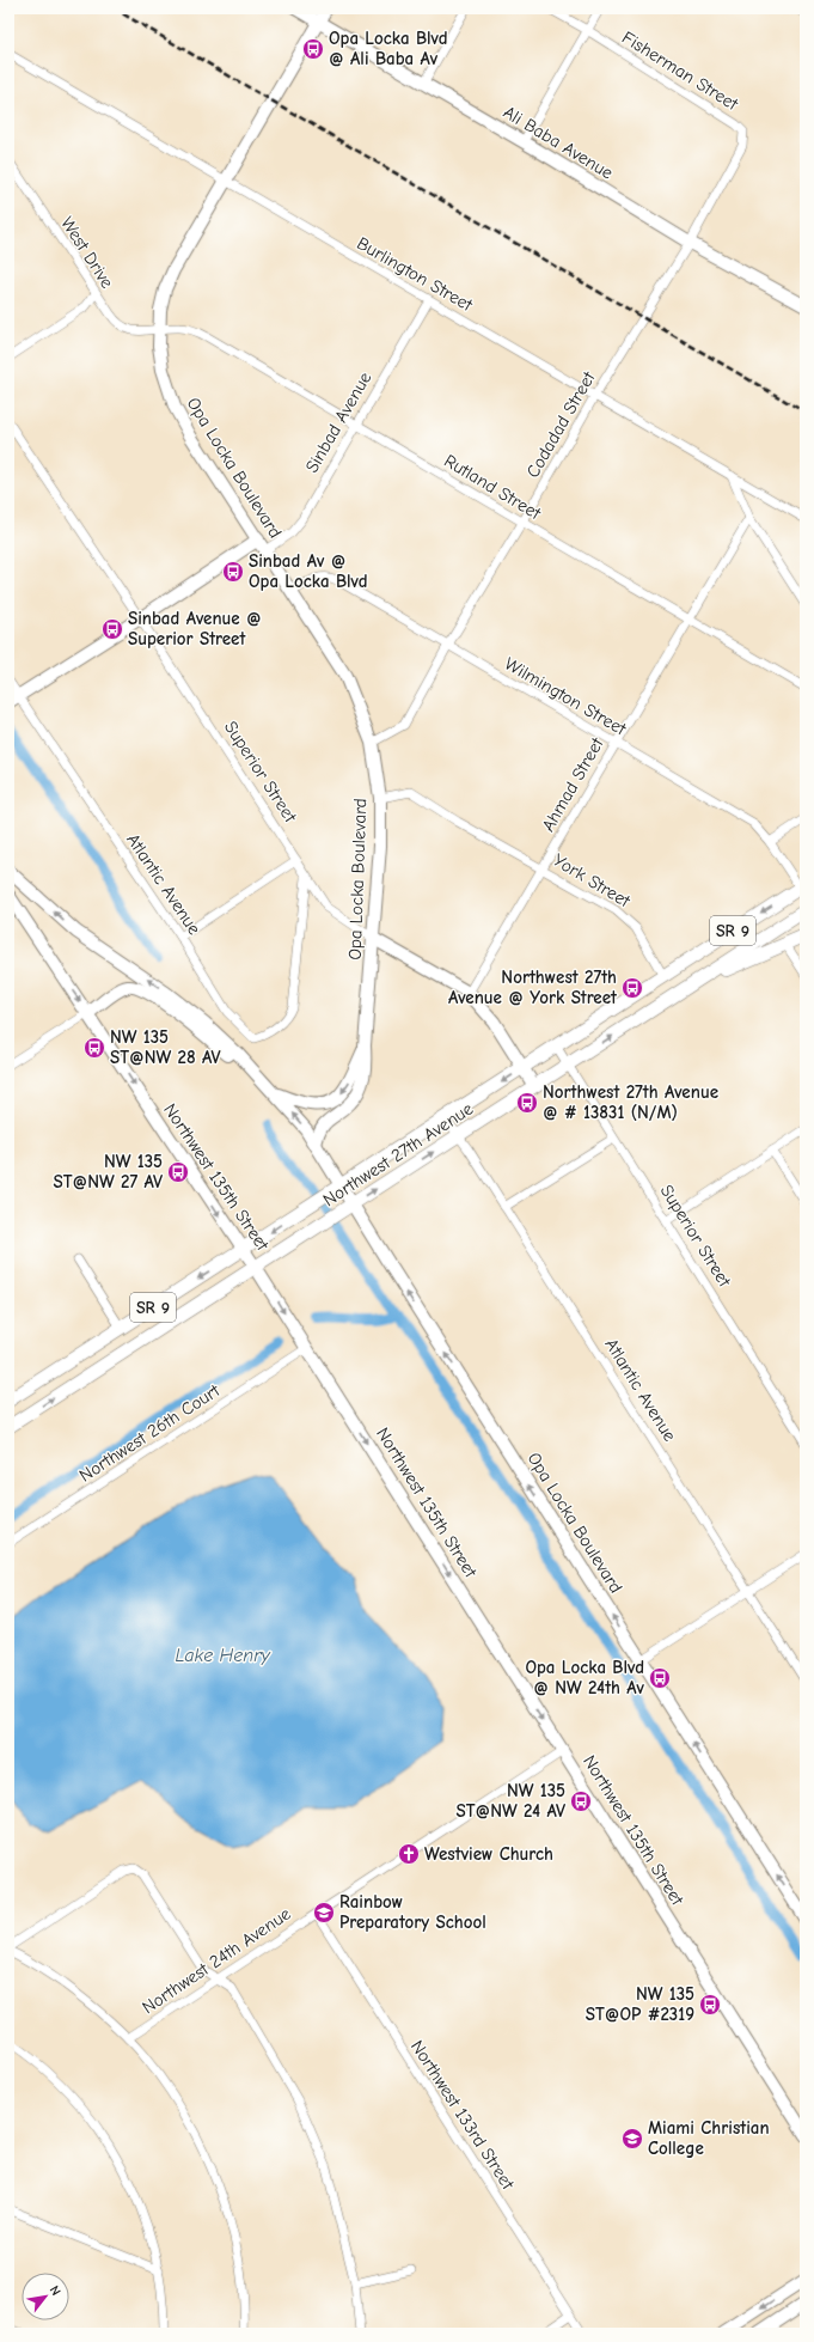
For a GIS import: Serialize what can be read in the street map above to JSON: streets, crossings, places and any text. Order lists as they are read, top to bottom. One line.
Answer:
{"streets":{"main road":["Ali Baba Avenue","Opa Locka Boulevard","Superior Street","SR 9","Northwest 27th Avenue","Northwest 135th Street"],"street":["Fisherman Street","West Drive","Burlington Street","Sinbad Avenue","Codadad Street","Rutland Street","Wilmington Street","Ahmad Street","York Street","Atlantic Avenue","Northwest 26th Court","Northwest 24th Avenue","Northwest 133rd Street"]},"crossings":[["Fisherman Street","Codadad Street"],["Ali Baba Avenue","Codadad Street"],["Ali Baba Avenue","Opa Locka Boulevard"],["West Drive","Opa Locka Boulevard"],["West Drive","Rutland Street"],["Burlington Street","Sinbad Avenue"],["Burlington Street","Codadad Street"],["Burlington Street","Opa Locka Boulevard"],["Sinbad Avenue","Opa Locka Boulevard"],["Sinbad Avenue","Rutland Street"],["Codadad Street","Opa Locka Boulevard"],["Codadad Street","Rutland Street"],["Codadad Street","Wilmington Street"],["Opa Locka Boulevard","Rutland Street"],["Opa Locka Boulevard","Wilmington Street"],["Opa Locka Boulevard","Superior Street"],["Opa Locka Boulevard","York Street"],["Opa Locka Boulevard","Northwest 27th Avenue"],["Rutland Street","Ahmad Street"],["Wilmington Street","Ahmad Street"],["Wilmington Street","Northwest 27th Avenue"],["Superior Street","Ahmad Street"],["Superior Street","Atlantic Avenue"],["Superior Street","Northwest 27th Avenue"],["Ahmad Street","York Street"],["York Street","Northwest 27th Avenue"],["Atlantic Avenue","Northwest 27th Avenue"],["SR 9","Northwest 27th Avenue"],["Northwest 27th Avenue","Northwest 135th Street"],["Northwest 135th Street","Northwest 26th Court"],["Northwest 135th Street","Northwest 24th Avenue"],["Northwest 24th Avenue","Northwest 133rd Street"]],"one_way":["Opa Locka Boulevard","Northwest 135th Street"],"water":["Lake Henry"],"places":{"bus stop":["Opa Locka Blvd @ Ali Baba Av","Sinbad Av @ Opa Locka Blvd","Sinbad Avenue @ Superior Street","Northwest 27th Avenue @ York Street","NW 135 ST@NW 28 AV","Northwest 27th Avenue @ # 13831 (N/M)","NW 135 ST@NW 27 AV","Opa Locka Blvd @ NW 24th Av","NW 135 ST@NW 24 AV","NW 135 ST@OP #2319"],"church":["Westview Church"],"school or university":["Rainbow Preparatory School","Miami Christian College"]},"north":"top right"}
